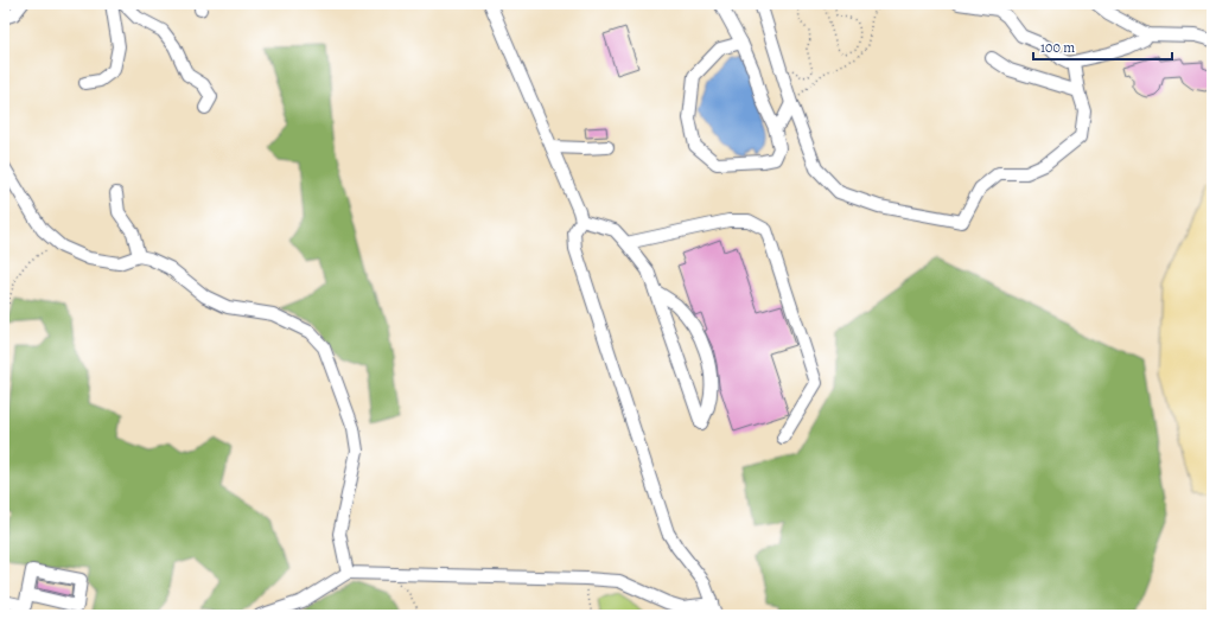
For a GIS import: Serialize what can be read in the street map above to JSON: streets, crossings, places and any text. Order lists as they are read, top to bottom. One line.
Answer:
{"scale_bar":"100 m"}
